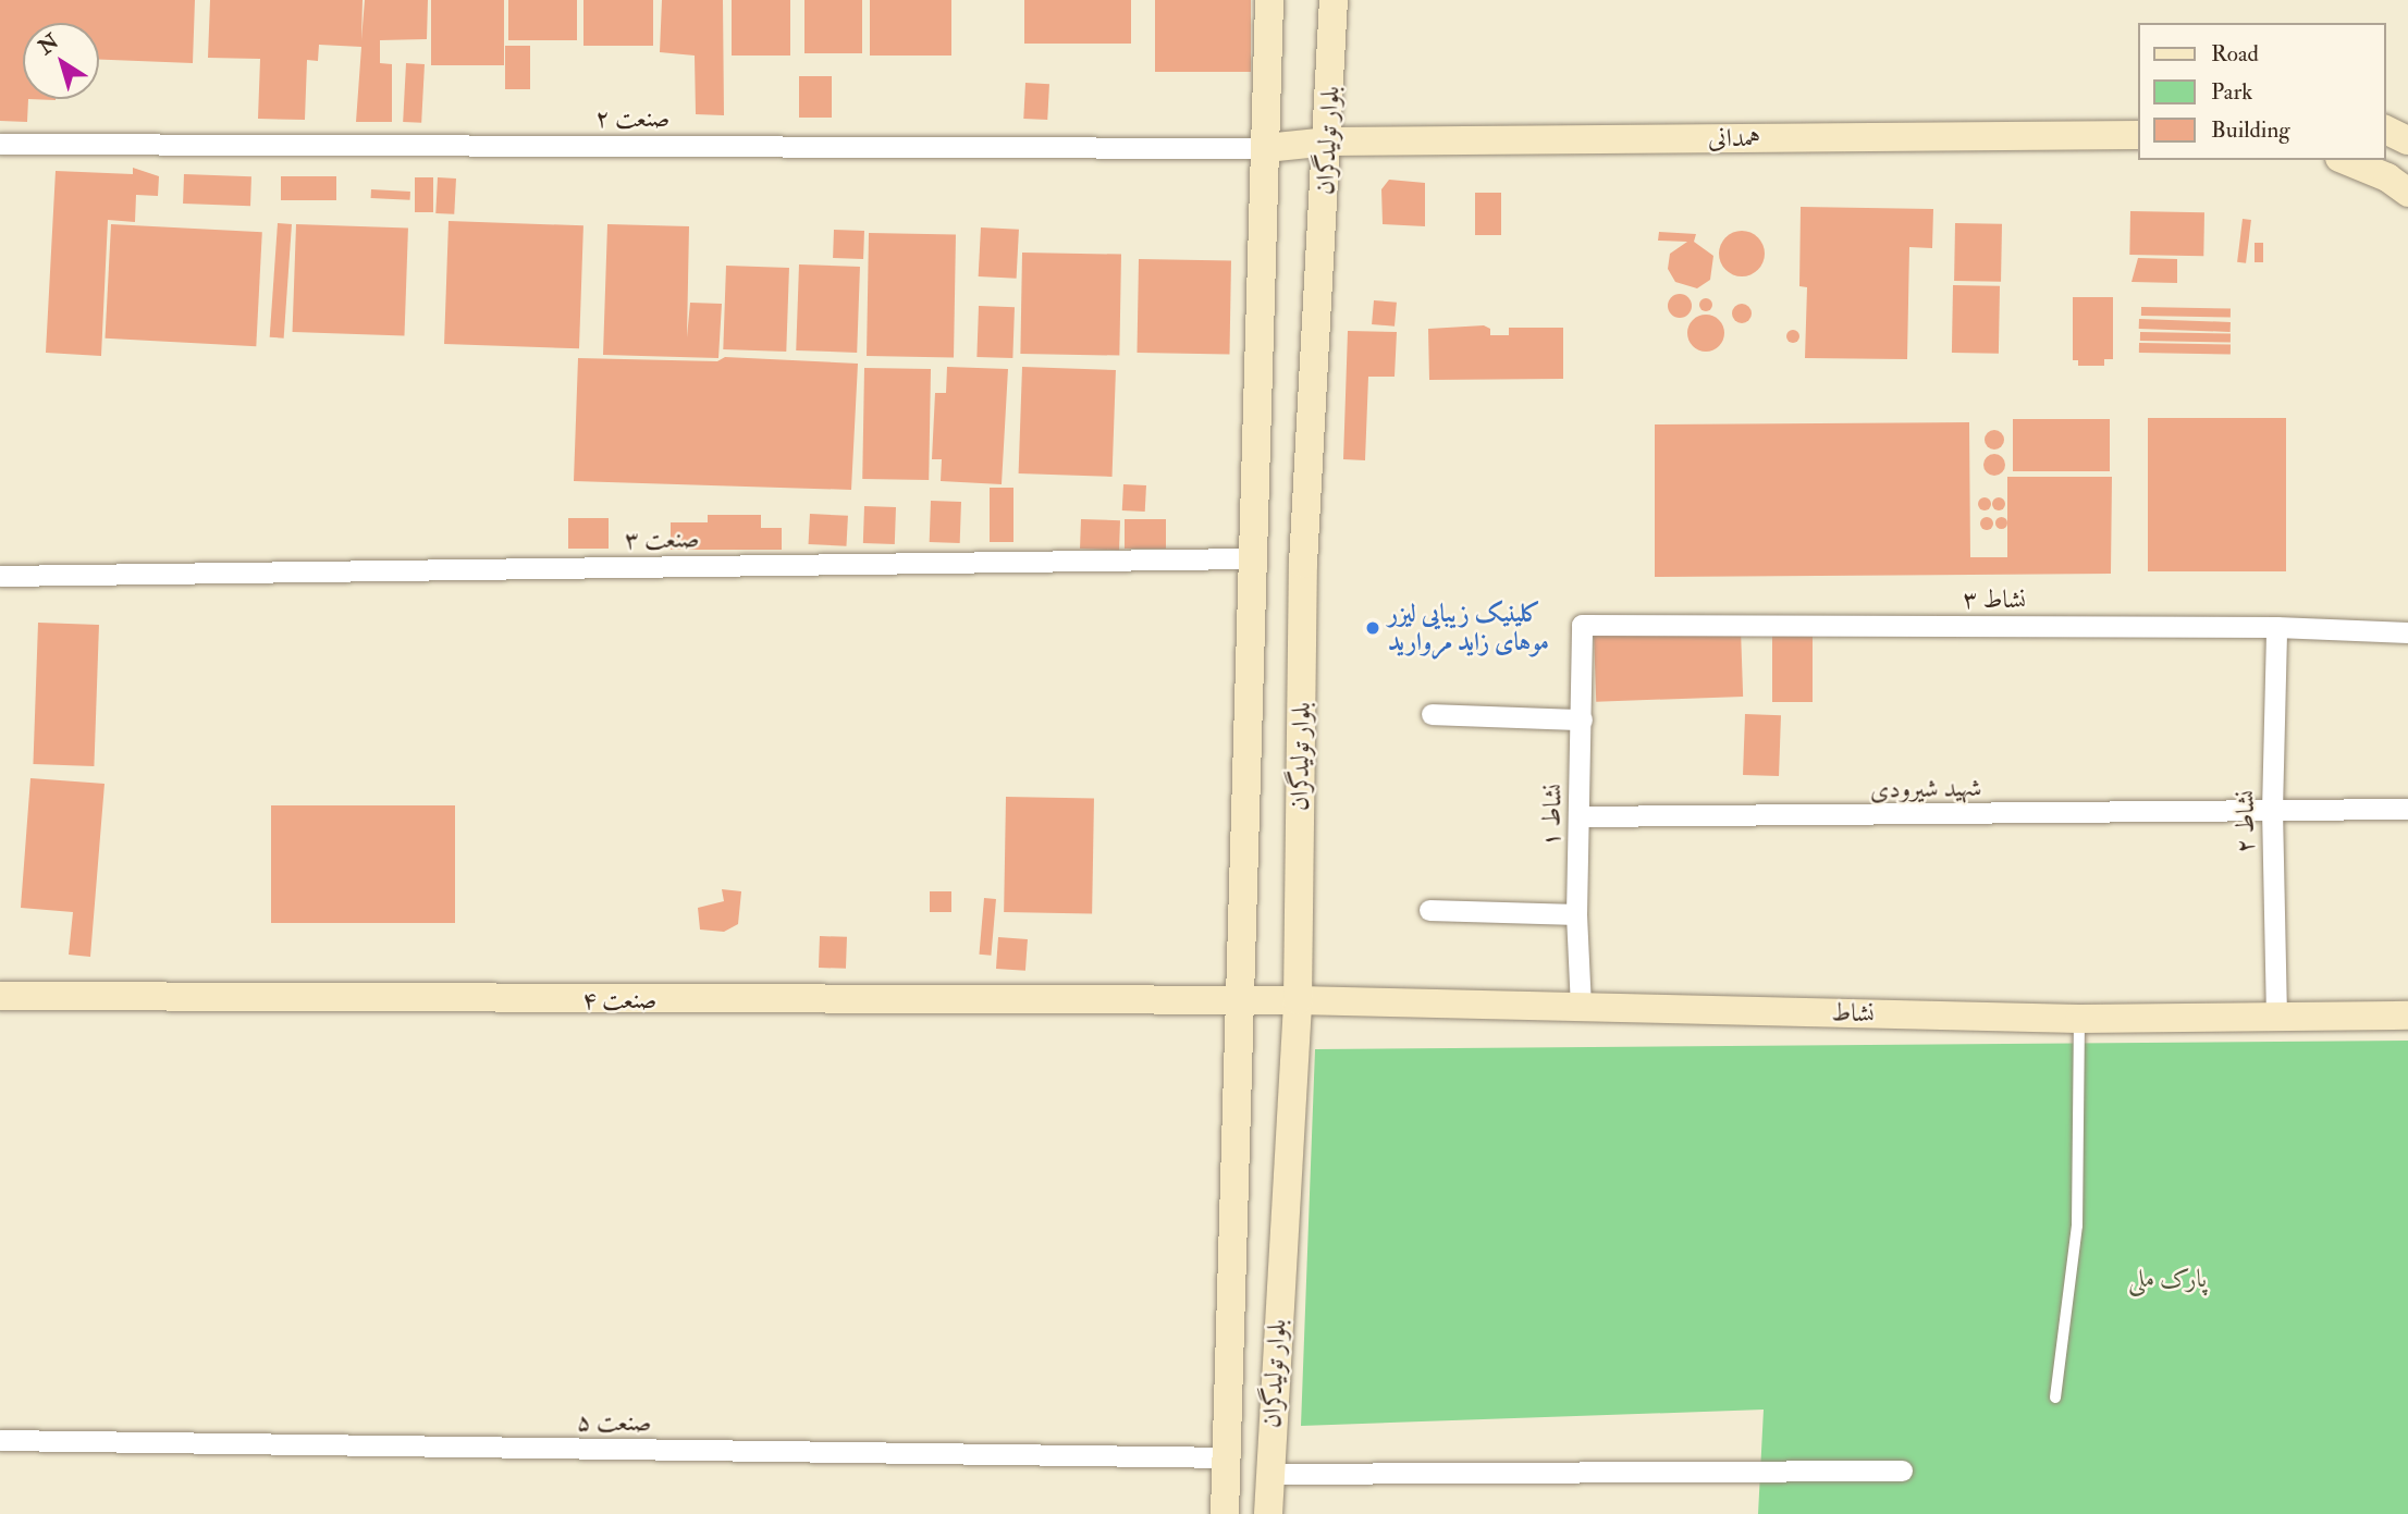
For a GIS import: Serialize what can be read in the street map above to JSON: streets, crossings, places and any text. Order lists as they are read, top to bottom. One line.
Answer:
{"streets":{"main road":["همدانی","بلوار تولیدگران","صنعت ۴","نشاط"],"street":["صنعت ۲","صنعت ۳","نشاط ۳","شهید شیرودی","نشاط ۱","نشاط ۲","صنعت ۵"]},"crossings":[["صنعت ۲","همدانی"],["صنعت ۲","بلوار تولیدگران"],["همدانی","بلوار تولیدگران"],["بلوار تولیدگران","صنعت ۳"],["بلوار تولیدگران","صنعت ۴"],["بلوار تولیدگران","نشاط"],["بلوار تولیدگران","صنعت ۵"],["نشاط ۳","نشاط ۱"],["نشاط ۳","نشاط ۲"],["شهید شیرودی","نشاط ۱"],["شهید شیرودی","نشاط ۲"],["نشاط ۱","نشاط"],["نشاط ۲","نشاط"],["صنعت ۴","نشاط"]],"parks":["پارک ملی"],"places":["کلینیک زیبایی لیزر موهای زاید مروارید"],"legend":["Road","Park","Building"],"north":"top left"}
